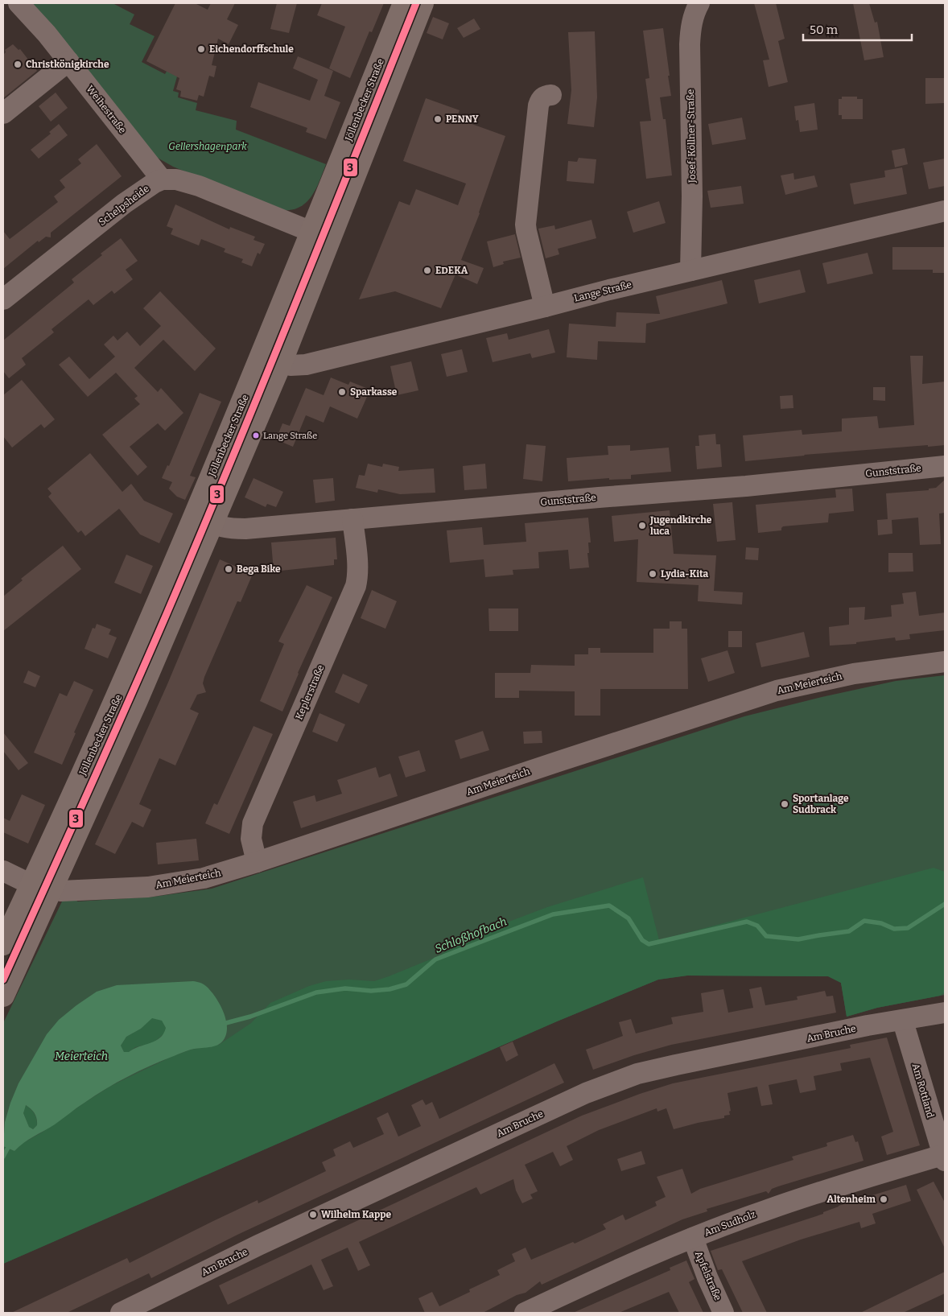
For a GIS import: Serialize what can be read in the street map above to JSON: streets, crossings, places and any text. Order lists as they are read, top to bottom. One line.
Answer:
{"streets":{"main road":["Jöllenbecker Straße"],"street":["Weihestraße","Josef-Köllner-Straße","Schelpsheide","Lange Straße","Gunststraße","Am Meierteich","Keplerstraße","Am Bruche","Am Rottland","Am Sudholz","Apfelstraße"]},"crossings":[["Jöllenbecker Straße","Lange Straße"],["Jöllenbecker Straße","Gunststraße"],["Jöllenbecker Straße","Am Meierteich"],["Weihestraße","Schelpsheide"],["Josef-Köllner-Straße","Lange Straße"],["Gunststraße","Keplerstraße"],["Am Meierteich","Keplerstraße"],["Am Bruche","Am Rottland"],["Am Rottland","Am Sudholz"],["Am Sudholz","Apfelstraße"]],"water":["Schloßhofbach","Meierteich"],"parks":["Gellershagenpark"],"places":["Eichendorffschule","Christkönigkirche","PENNY","EDEKA","Sparkasse","Lange Straße","Jugendkirche luca","Bega Bike","Lydia-Kita","Sportanlage Sudbrack","Altenheim","Wilhelm Kappe"],"lines":["transit line 3"],"scale_bar":"50 m"}
